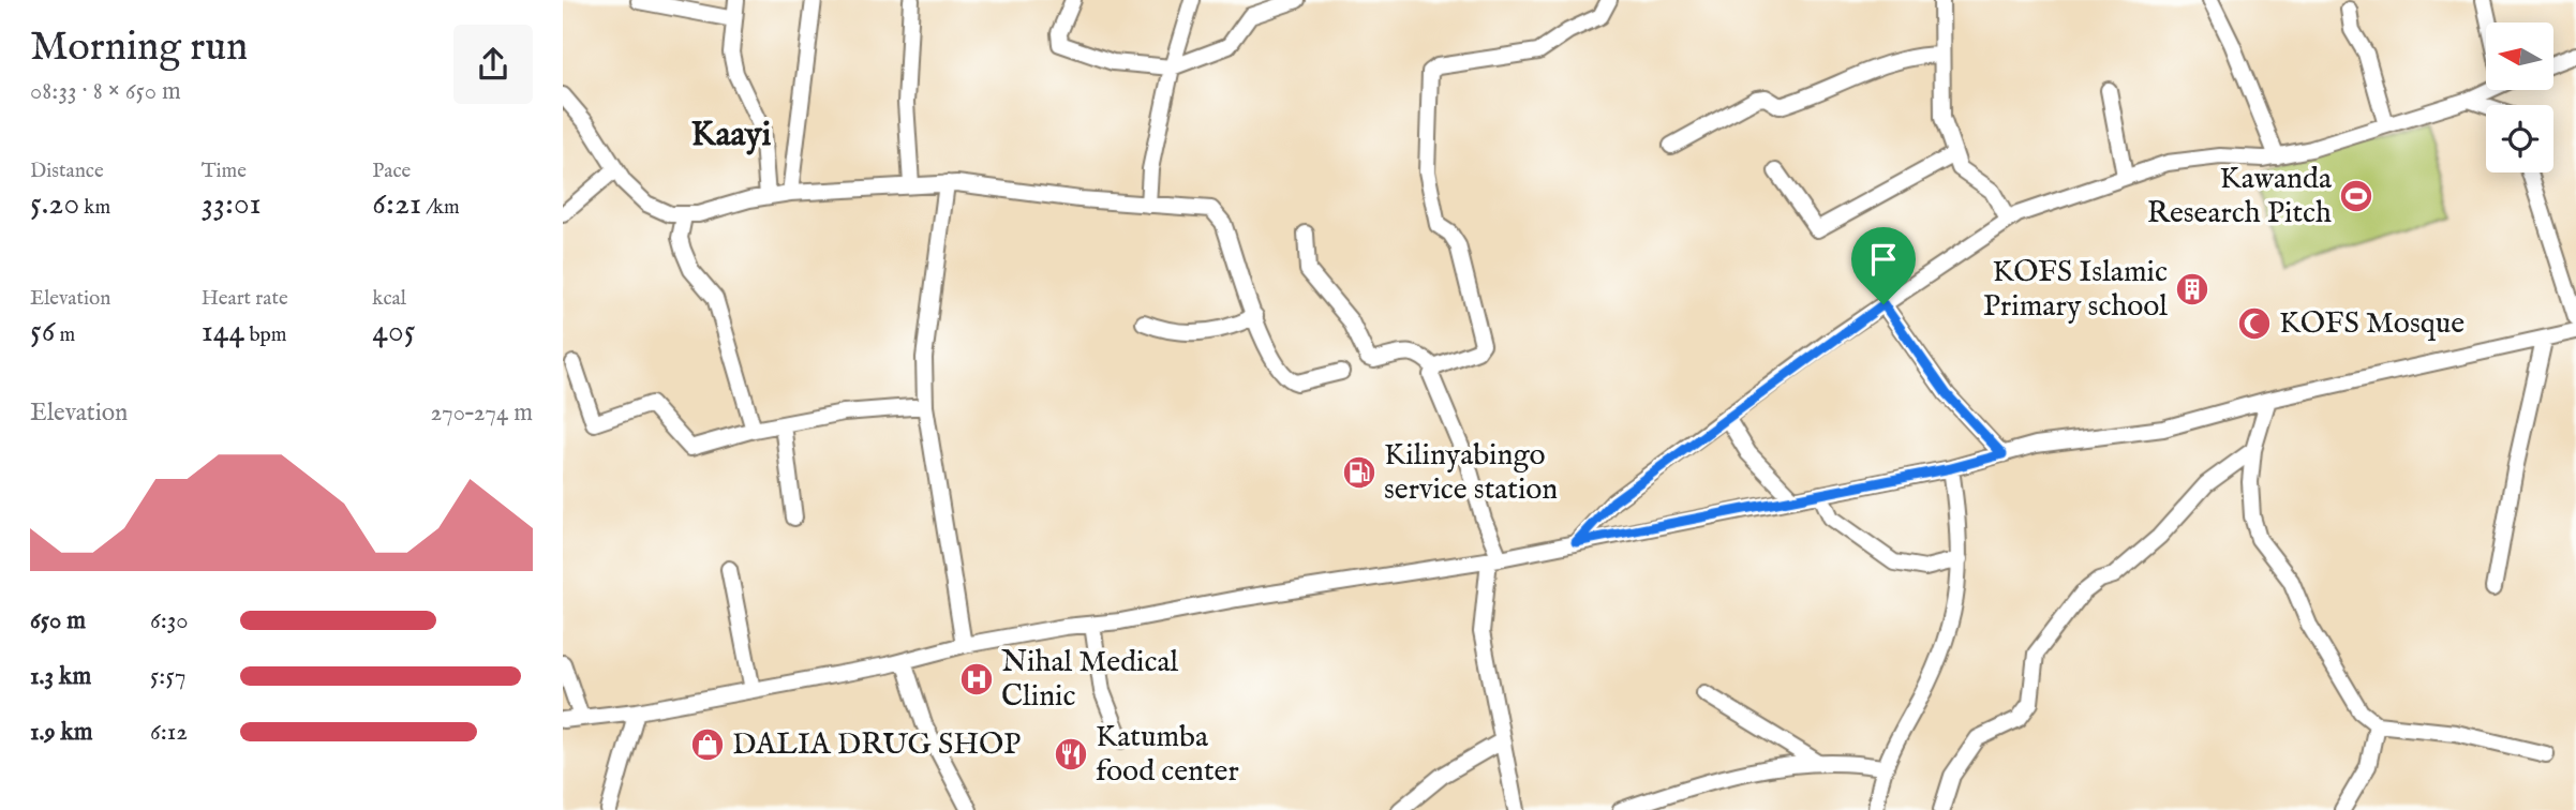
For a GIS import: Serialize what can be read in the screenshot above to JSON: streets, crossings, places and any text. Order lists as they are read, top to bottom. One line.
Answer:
{"districts":["Kaayi"],"places":{"sports":["Kawanda Research Pitch"],"building":["KOFS Islamic Primary school"],"mosque":["KOFS Mosque"],"fuel station":["Kilinyabingo service station"],"hospital":["Nihal Medical Clinic"],"shop":["DALIA DRUG SHOP"],"restaurant":["Katumba food center"]},"north":"left","page":{"heading":["Morning run","08:33 · 8 × 650 m"],"stats":[["Distance","5.20 km"],["Time","33:01"],["Pace","6:21 /km"],["Elevation","56 m"],["Heart rate","144 bpm"],["kcal","405"]],"chart":["Elevation","270–274 m"],"list":[{"name":"650 m","note":"6:30"},{"name":"1.3 km","note":"5:57"},{"name":"1.9 km","note":"6:12"}]}}
